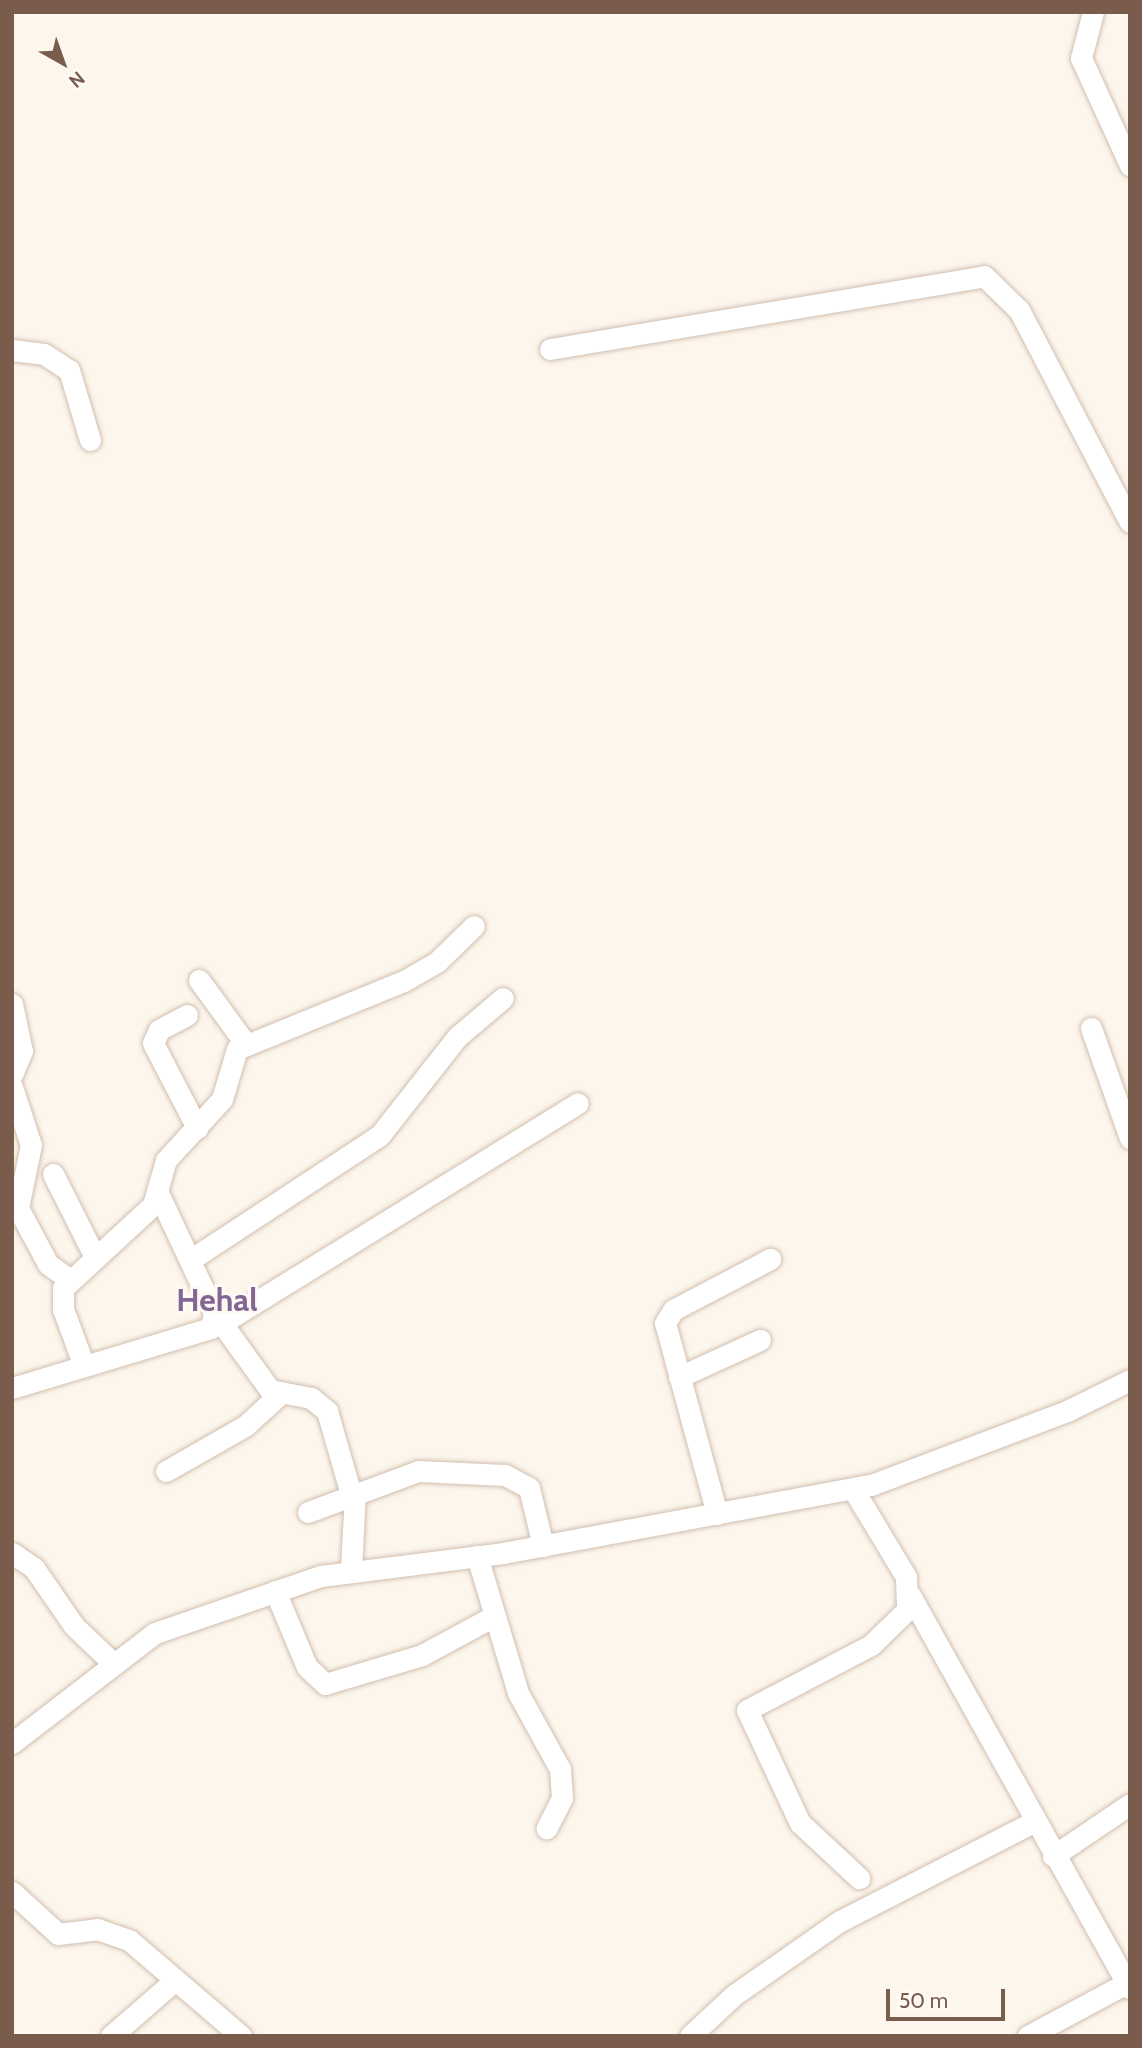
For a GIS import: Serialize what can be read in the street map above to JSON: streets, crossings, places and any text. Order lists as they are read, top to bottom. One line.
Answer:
{"districts":["Hehal"],"scale_bar":"50 m","north":"bottom right"}
